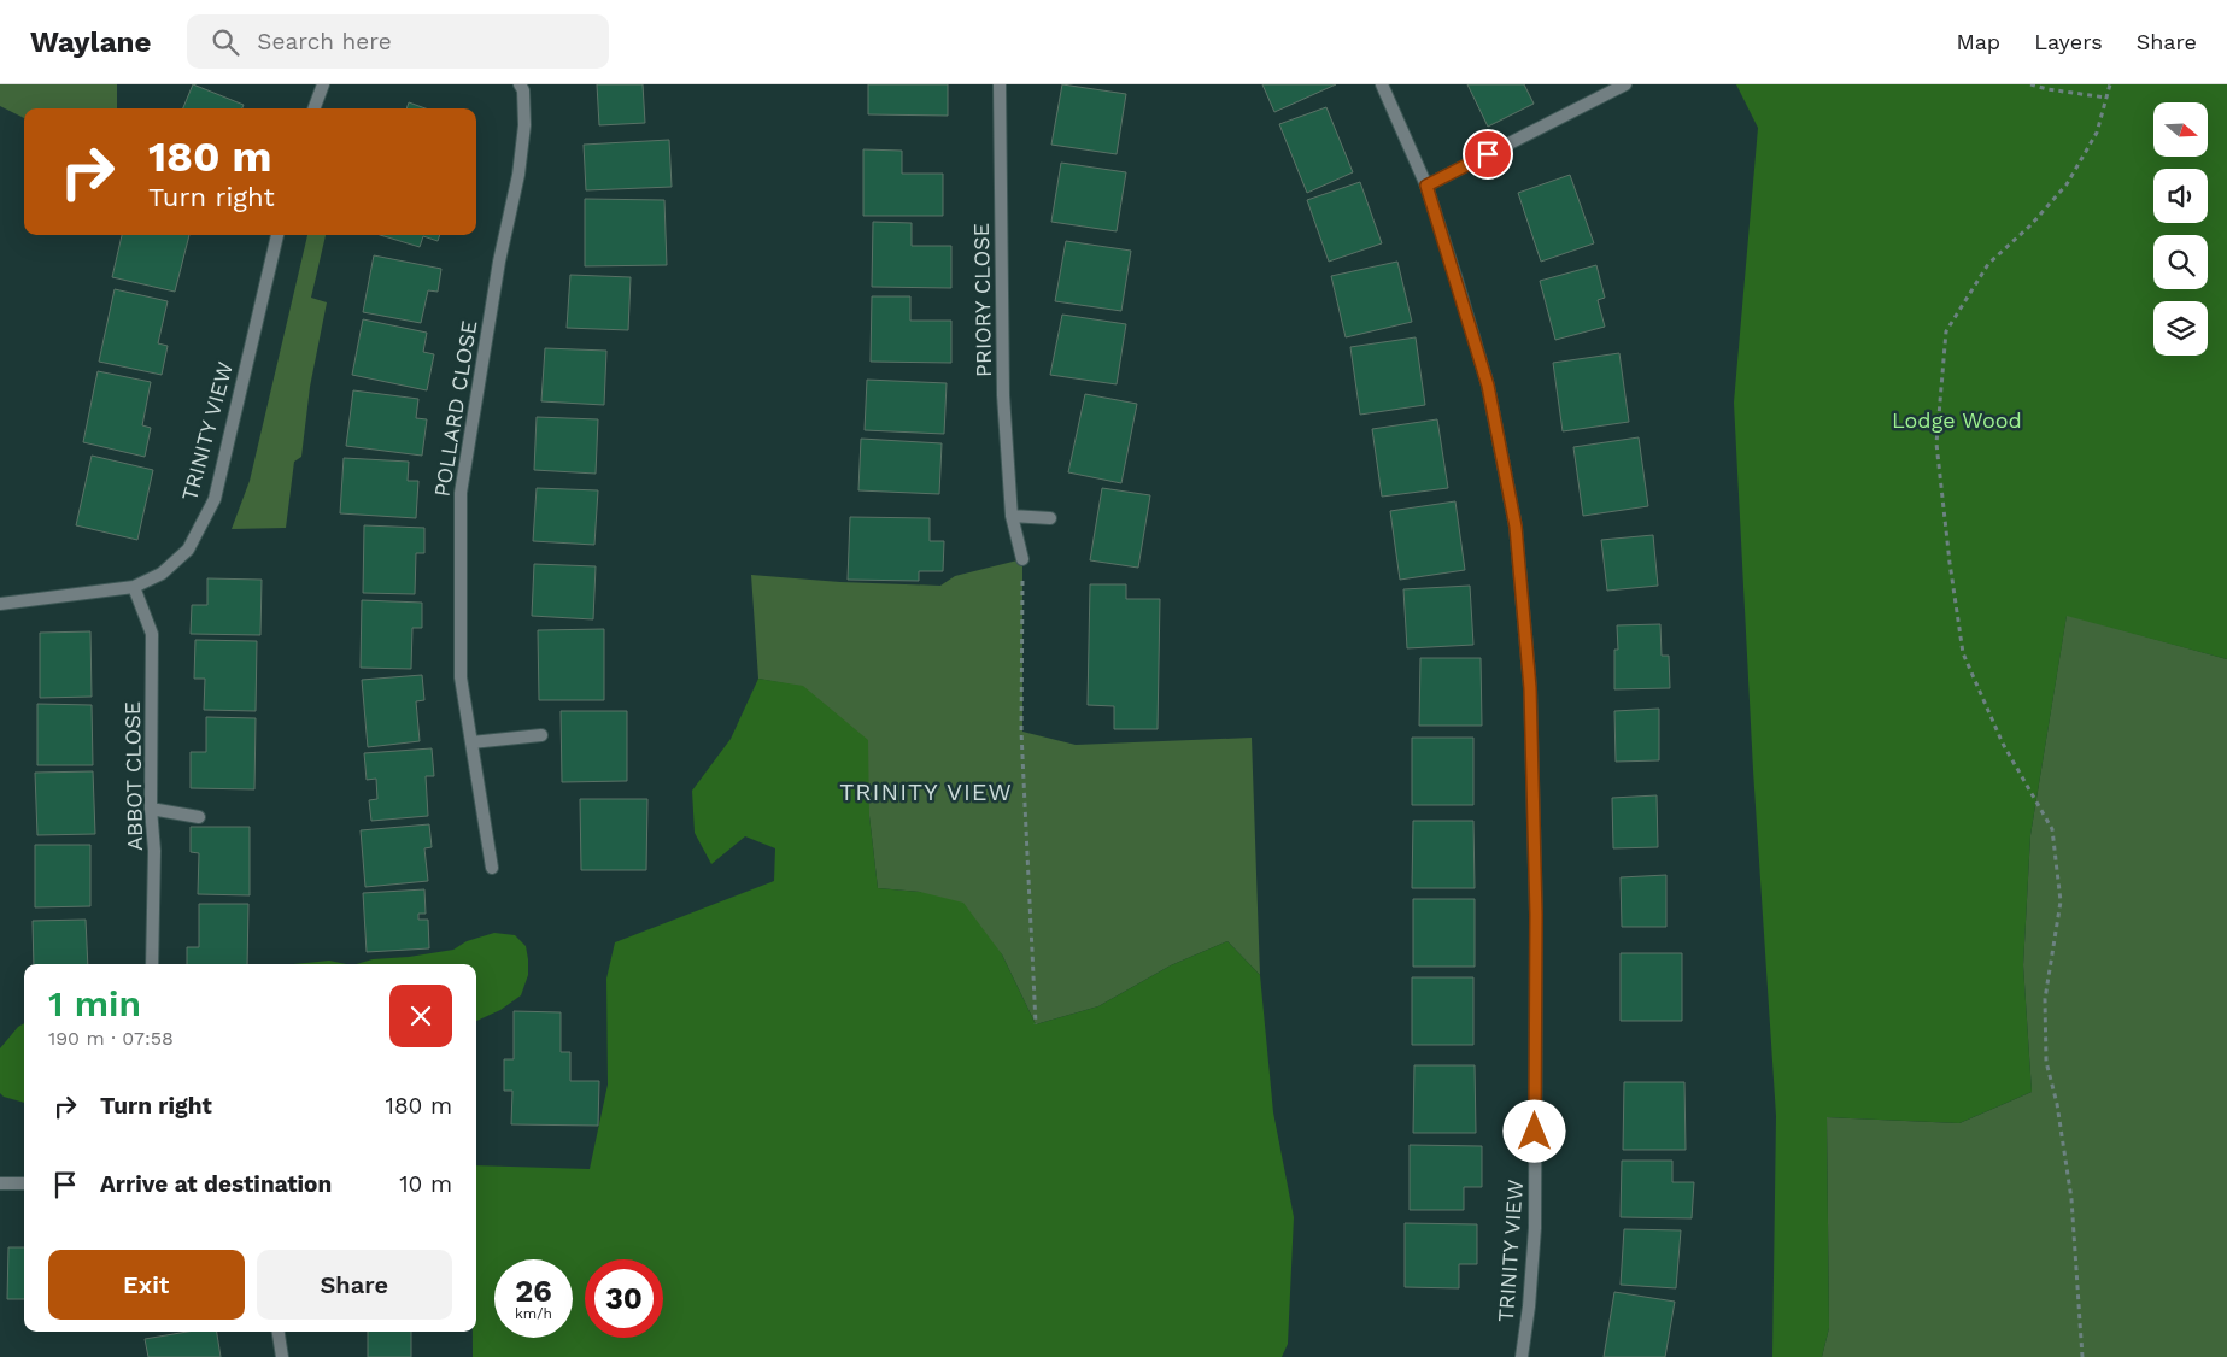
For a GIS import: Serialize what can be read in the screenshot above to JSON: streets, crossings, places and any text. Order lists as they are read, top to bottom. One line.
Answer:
{"streets":{"street":["PRIORY CLOSE","POLLARD CLOSE","TRINITY VIEW","ABBOT CLOSE"]},"crossings":[["TRINITY VIEW","ABBOT CLOSE"]],"districts":["TRINITY VIEW"],"parks":["Lodge Wood"],"north":"right","page":{"header":"Waylane","search":"Search here","nav":["Map","Layers","Share"],"turn":["180 m","Turn right"],"heading":["1 min","190 m · 07:58"],"list":[{"name":"Turn right","value":"180 m"},{"name":"Arrive at destination","value":"10 m"}],"buttons":["Exit","Share"],"speed":"26 km/h","limit":"30"}}
